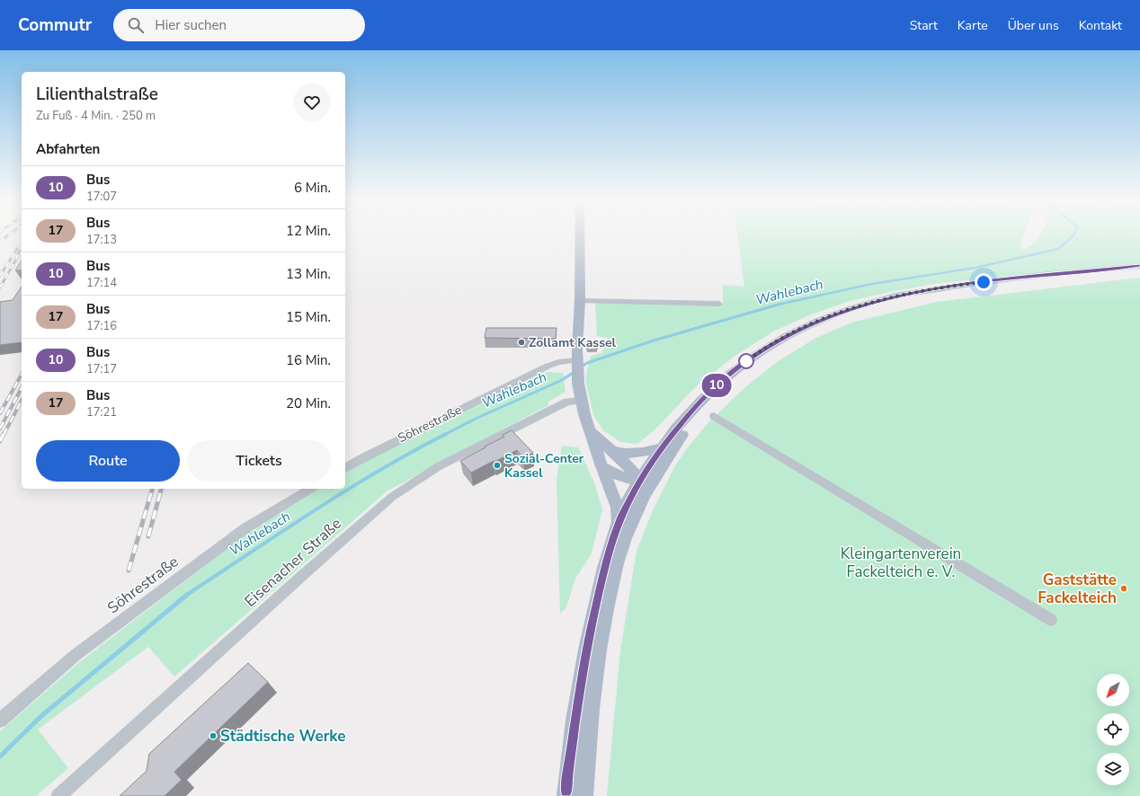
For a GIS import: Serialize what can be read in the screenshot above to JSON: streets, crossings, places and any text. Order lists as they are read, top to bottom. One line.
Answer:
{"streets":{"street":["Söhrestraße","Eisenacher Straße"]},"water":["Wahlebach"],"parks":["Kleingartenverein Fackelteich e. V."],"places":["Zollamt Kassel","Sozial-Center Kassel","Gaststätte Fackelteich","Städtische Werke"],"lines":["bus line 10"],"north":"bottom left","page":{"header":"Commutr","search":"Hier suchen","nav":["Start","Karte","Über uns","Kontakt"],"on_map":"10","heading":[["Lilienthalstraße","Zu Fuß · 4 Min. · 250 m"],"Abfahrten"],"list":[{"mark":"10","name":"Bus","note":"17:07","value":"6 Min."},{"mark":"17","name":"Bus","note":"17:13","value":"12 Min."},{"mark":"10","name":"Bus","note":"17:14","value":"13 Min."},{"mark":"17","name":"Bus","note":"17:16","value":"15 Min."},{"mark":"10","name":"Bus","note":"17:17","value":"16 Min."},{"mark":"17","name":"Bus","note":"17:21","value":"20 Min."}],"buttons":["Route","Tickets"]}}
